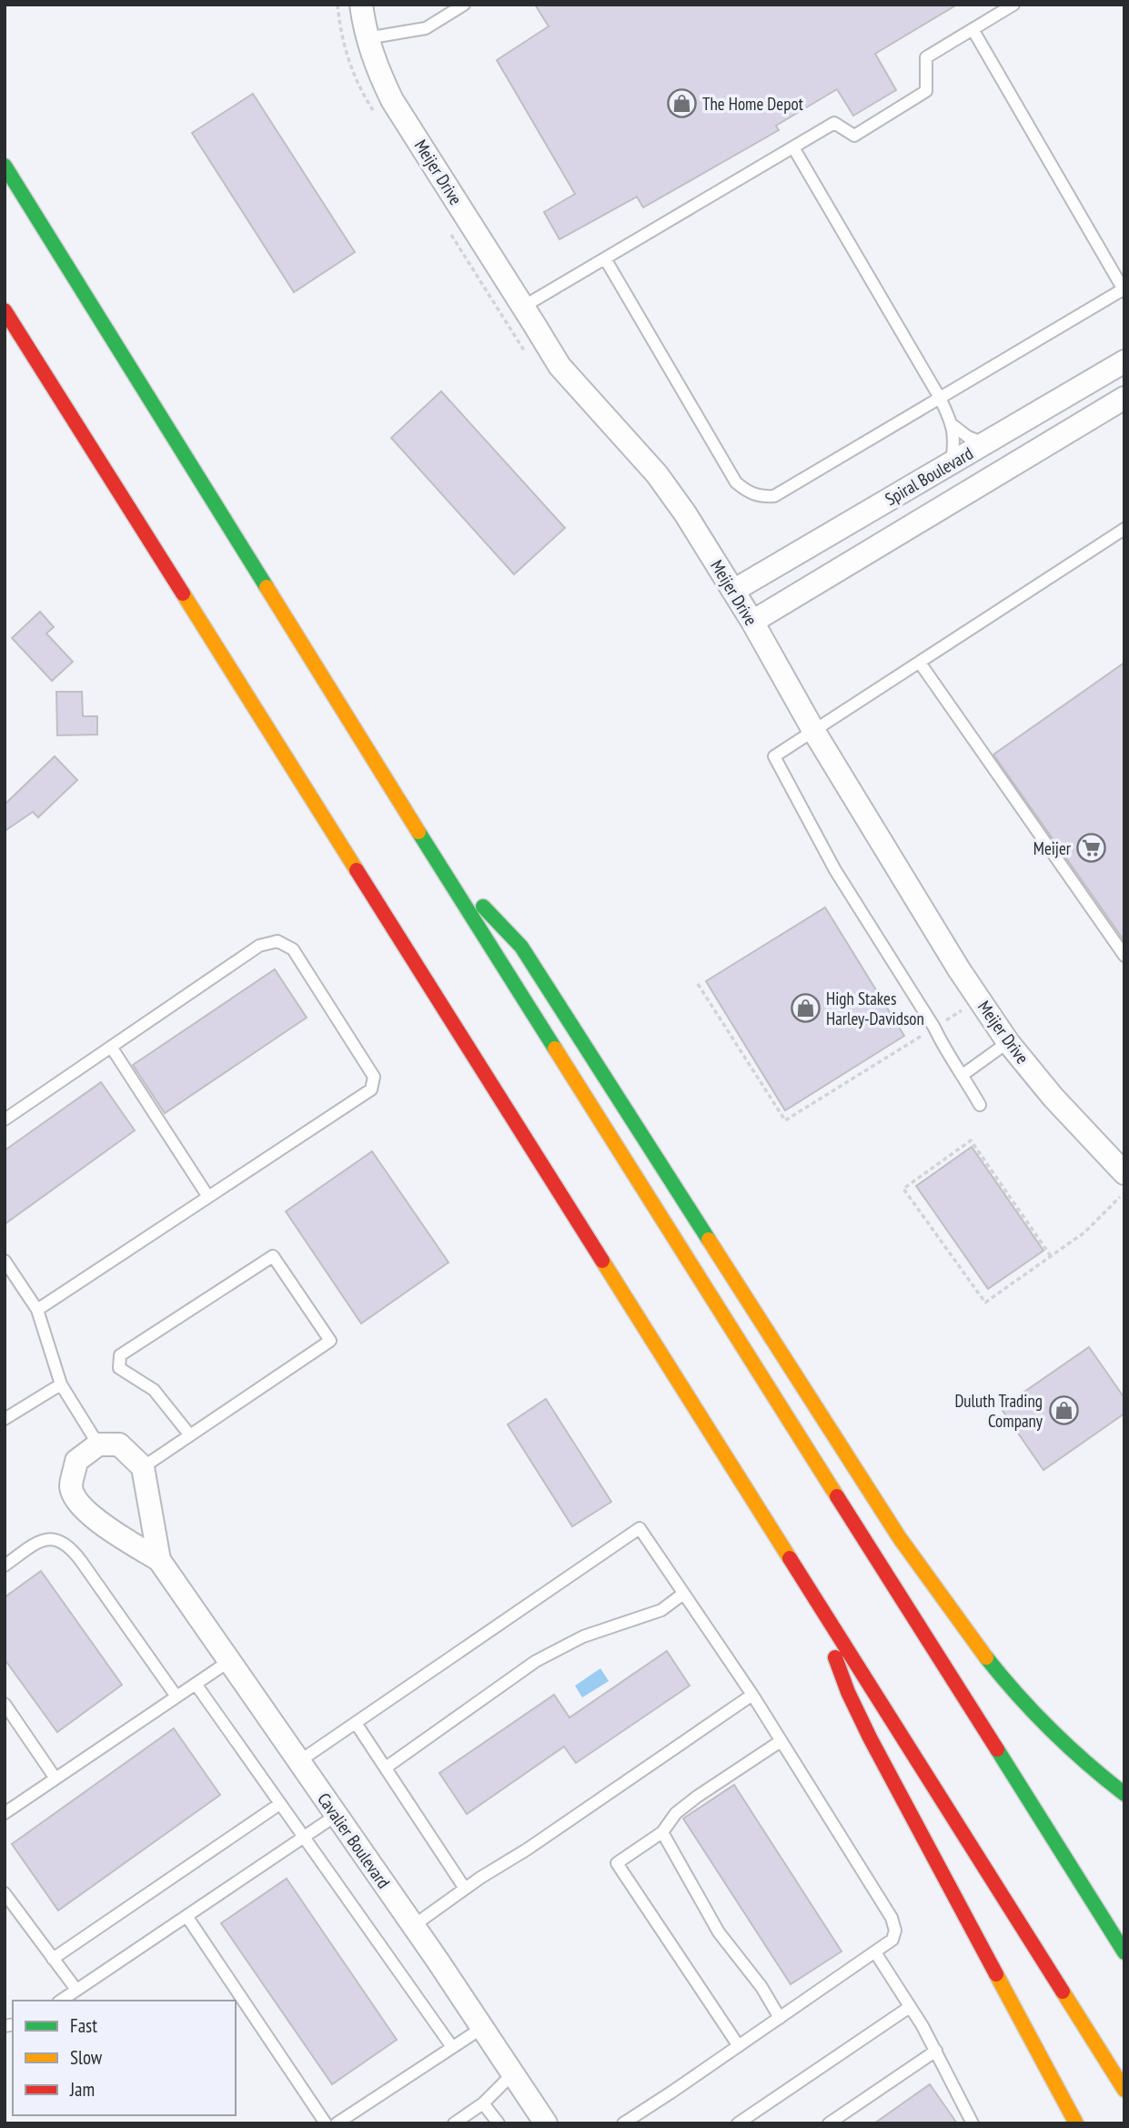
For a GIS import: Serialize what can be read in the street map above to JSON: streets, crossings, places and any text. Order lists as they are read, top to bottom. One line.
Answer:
{"streets":{"street":["Meijer Drive","Spiral Boulevard","Cavalier Boulevard"]},"crossings":[["Meijer Drive","Spiral Boulevard"]],"places":{"shop":["The Home Depot","High Stakes Harley-Davidson","Duluth Trading Company"],"supermarket":["Meijer"]},"legend":["Fast","Slow","Jam"]}
